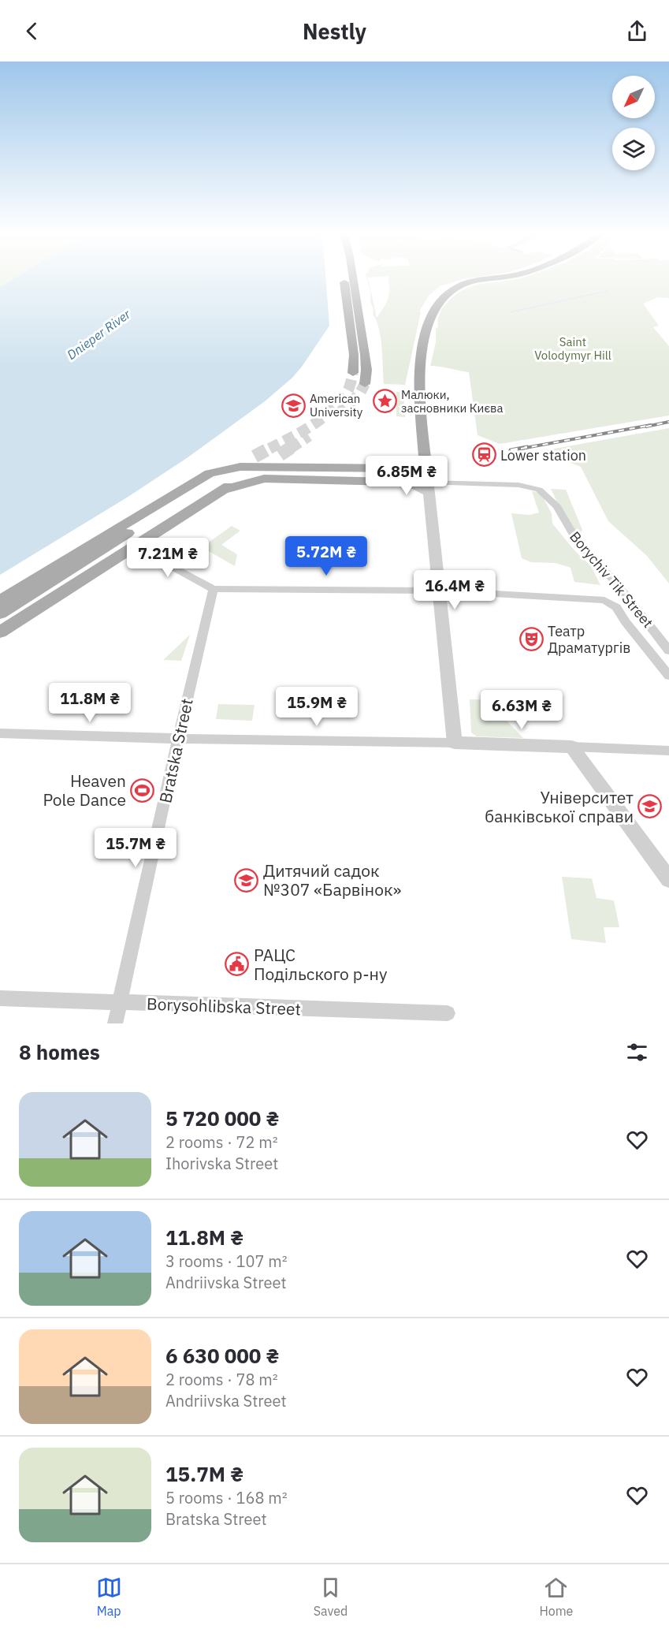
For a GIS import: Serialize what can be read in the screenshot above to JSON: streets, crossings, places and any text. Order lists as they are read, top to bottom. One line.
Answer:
{"streets":{"street":["Borychiv Tik Street","Bratska Street","Borysohlibska Street"]},"crossings":[["Bratska Street","Borysohlibska Street"]],"water":["Dnieper River"],"parks":["Saint Volodymyr Hill"],"places":{"place":["Малюки, засновники Києва"],"school or university":["American University","Університет банківської справи","Дитячий садок №307 «Барвінок»"],"station":["Lower station"],"theatre":["Театр Драматургів"],"sports":["Heaven Pole Dance"],"public building":["РАЦС Подільского р-ну"]},"north":"bottom left","page":{"header":"Nestly","price":["6.85M ₴","5.72M ₴","7.21M ₴","16.4M ₴","11.8M ₴","15.9M ₴","6.63M ₴","15.7M ₴"],"heading":"8 homes","list":[{"name":"5 720 000 ₴","note":"2 rooms · 72 m² · Ihorivska Street"},{"name":"11.8M ₴","note":"3 rooms · 107 m² · Andriivska Street"},{"name":"6 630 000 ₴","note":"2 rooms · 78 m² · Andriivska Street"},{"name":"15.7M ₴","note":"5 rooms · 168 m² · Bratska Street"}],"tabs":["Map","Saved","Home"]}}
